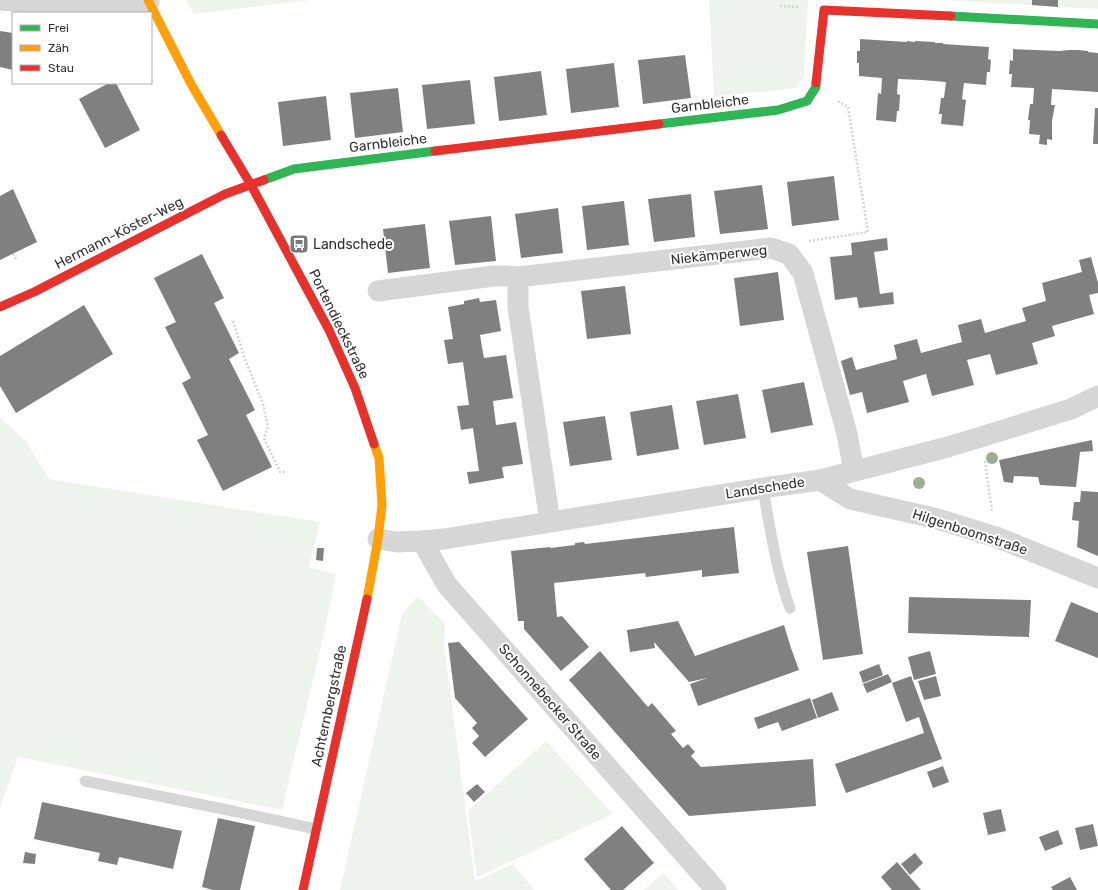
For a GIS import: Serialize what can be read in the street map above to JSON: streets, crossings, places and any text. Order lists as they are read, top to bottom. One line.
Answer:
{"streets":{"street":["Garnbleiche","Hermann-Köster-Weg","Niekämperweg","Portendieckstraße","Landschede","Hilgenboomstraße","Schonnebecker Straße","Achternbergstraße"]},"crossings":[["Garnbleiche","Hermann-Köster-Weg"],["Garnbleiche","Portendieckstraße"],["Hermann-Köster-Weg","Portendieckstraße"],["Portendieckstraße","Achternbergstraße"],["Landschede","Hilgenboomstraße"],["Landschede","Schonnebecker Straße"]],"places":{"bus stop":["Landschede"]},"legend":["Frei","Zäh","Stau"]}
